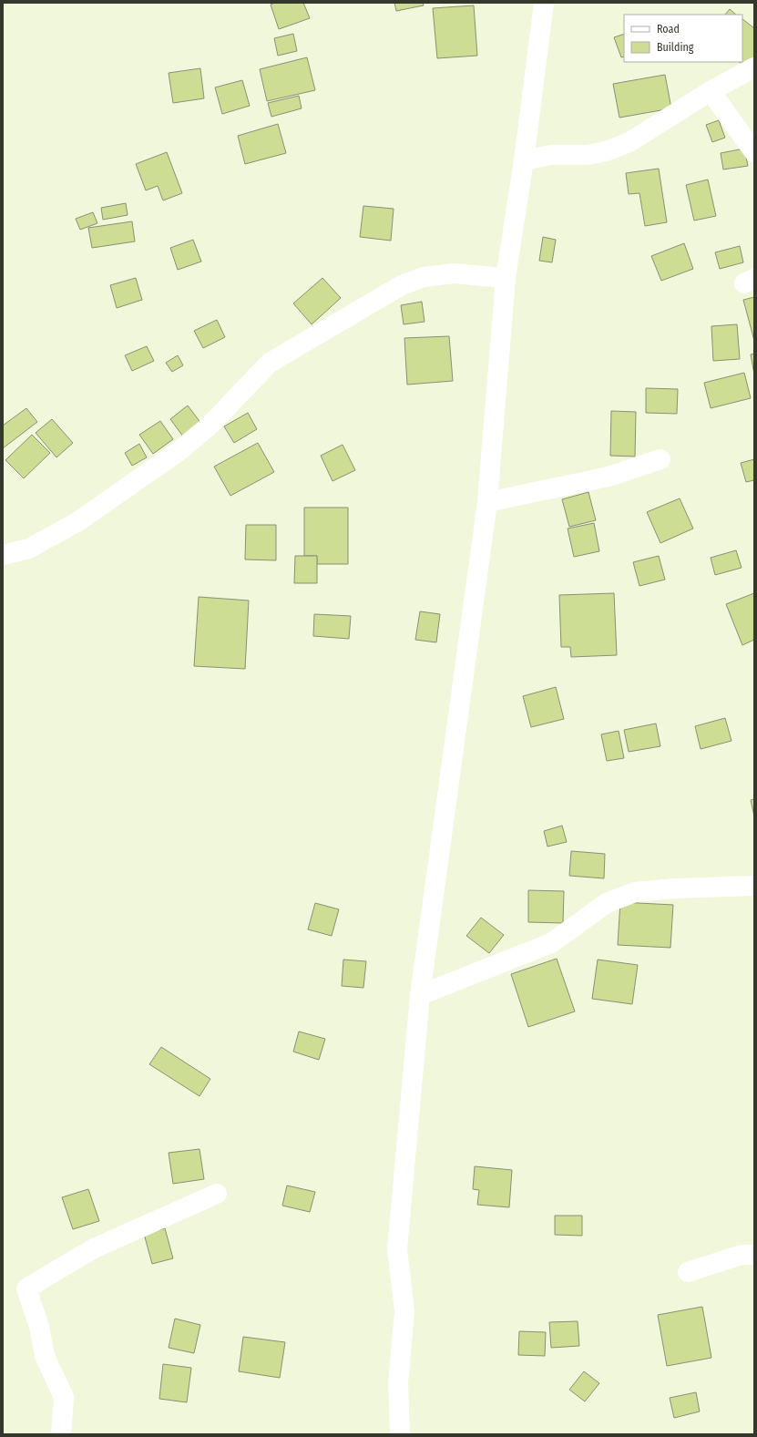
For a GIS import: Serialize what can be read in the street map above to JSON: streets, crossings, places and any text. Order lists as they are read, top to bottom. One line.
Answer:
{"legend":["Road","Building"]}
